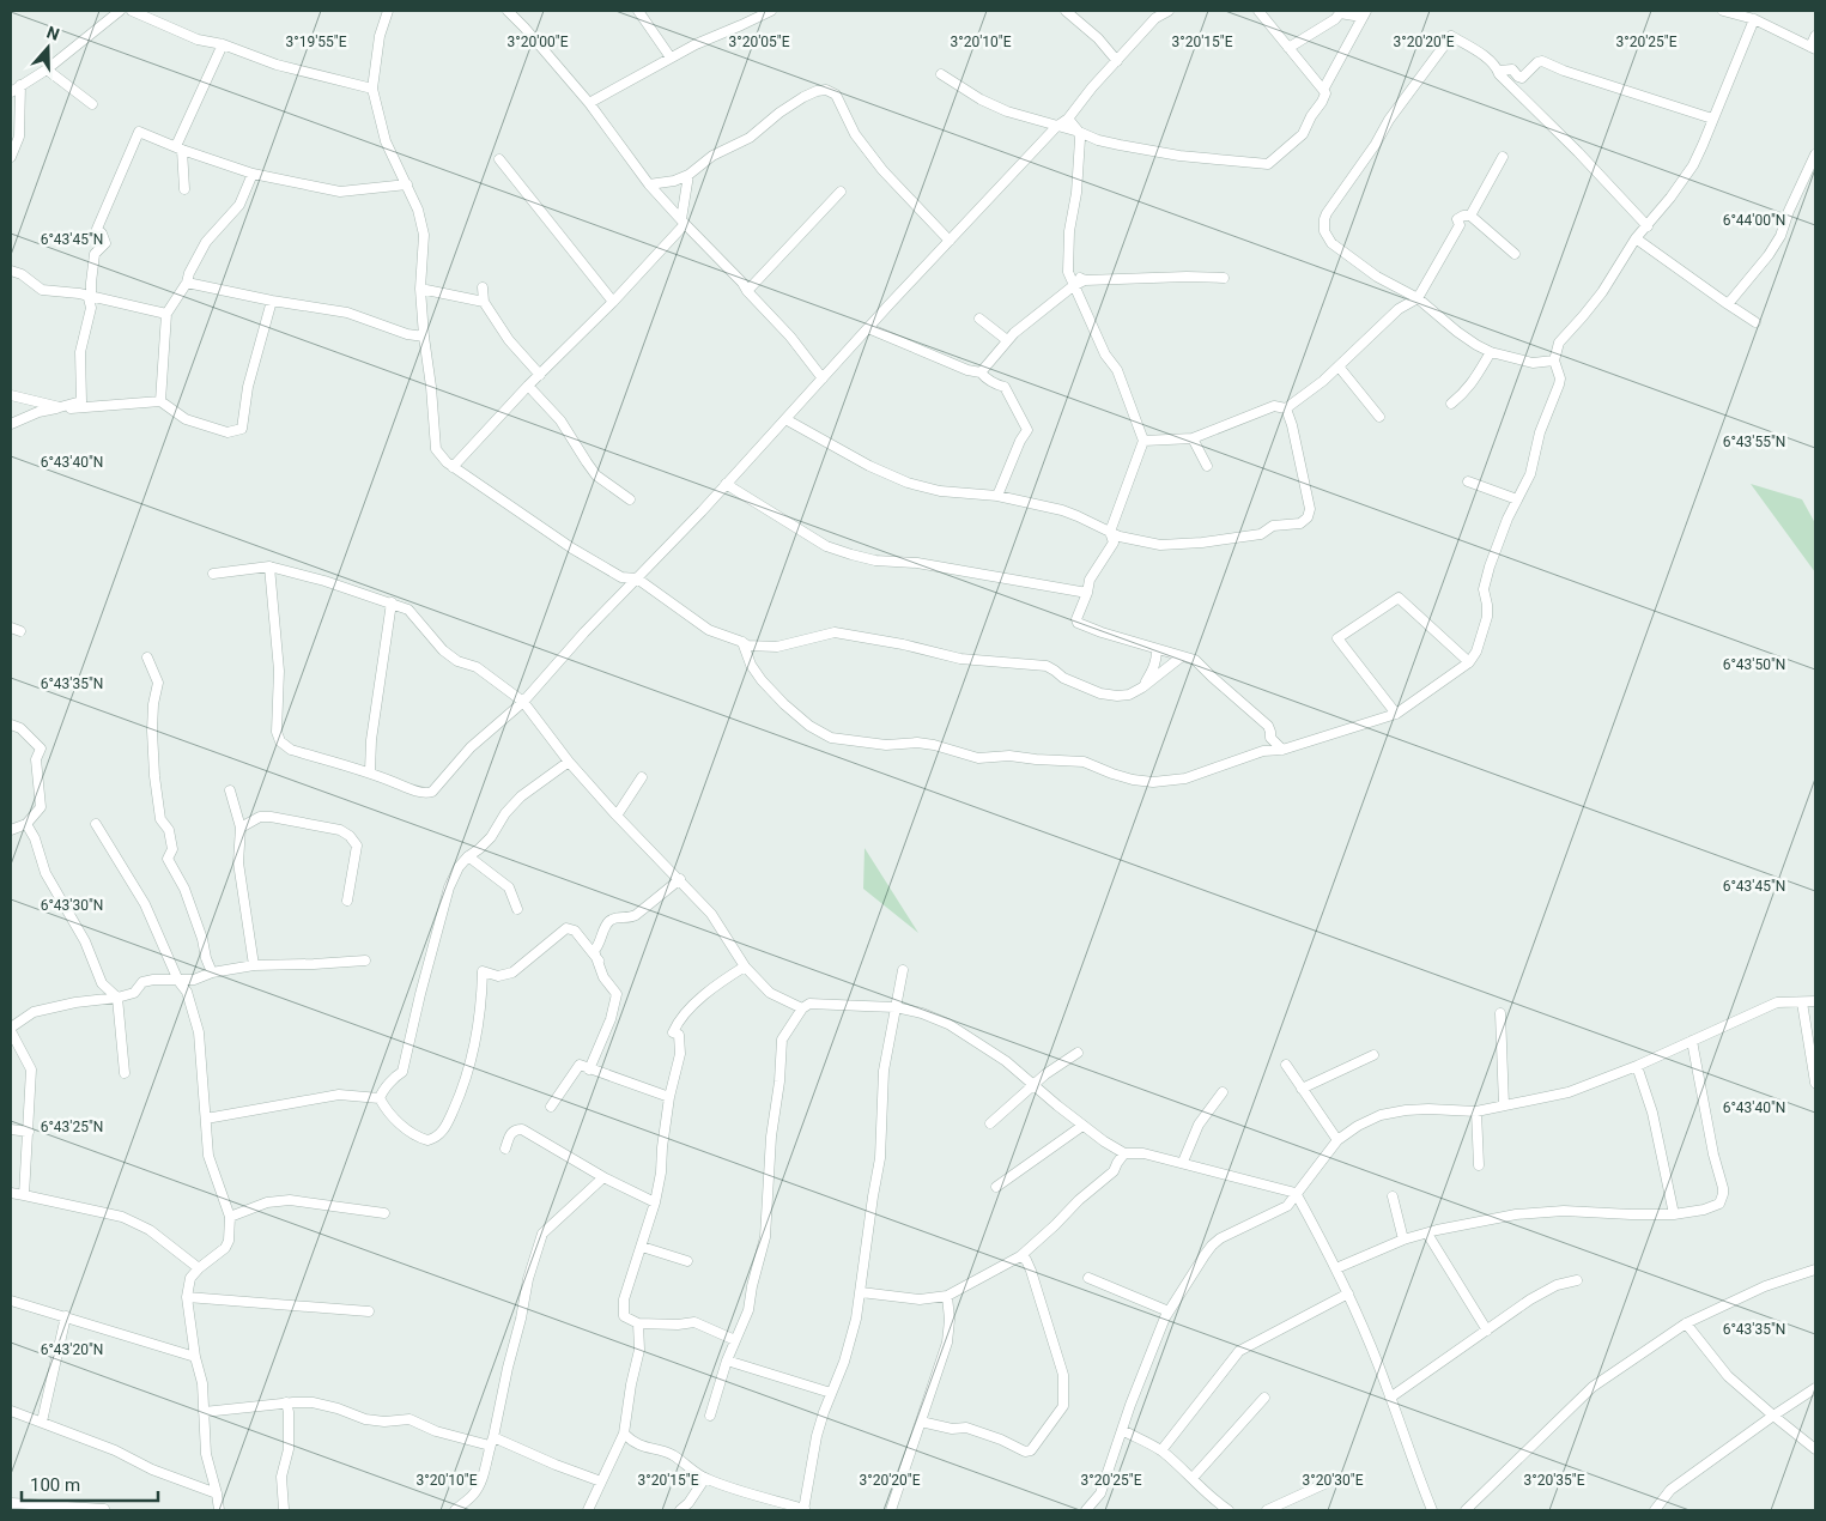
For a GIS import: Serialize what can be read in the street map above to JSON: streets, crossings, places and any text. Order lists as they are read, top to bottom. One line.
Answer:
{"scale_bar":"100 m","north":"top","coordinates":["3°19'55\"E","3°20'05\"E","3°20'10\"E","3°20'15\"E","3°20'20\"E","3°20'00\"E","3°20'25\"E","6°44'00\"N","6°43'45\"N","6°43'55\"N","6°43'40\"N","6°43'50\"N","6°43'35\"N","6°43'30\"N","6°43'25\"N","6°43'20\"N","3°20'30\"E","3°20'35\"E"]}
